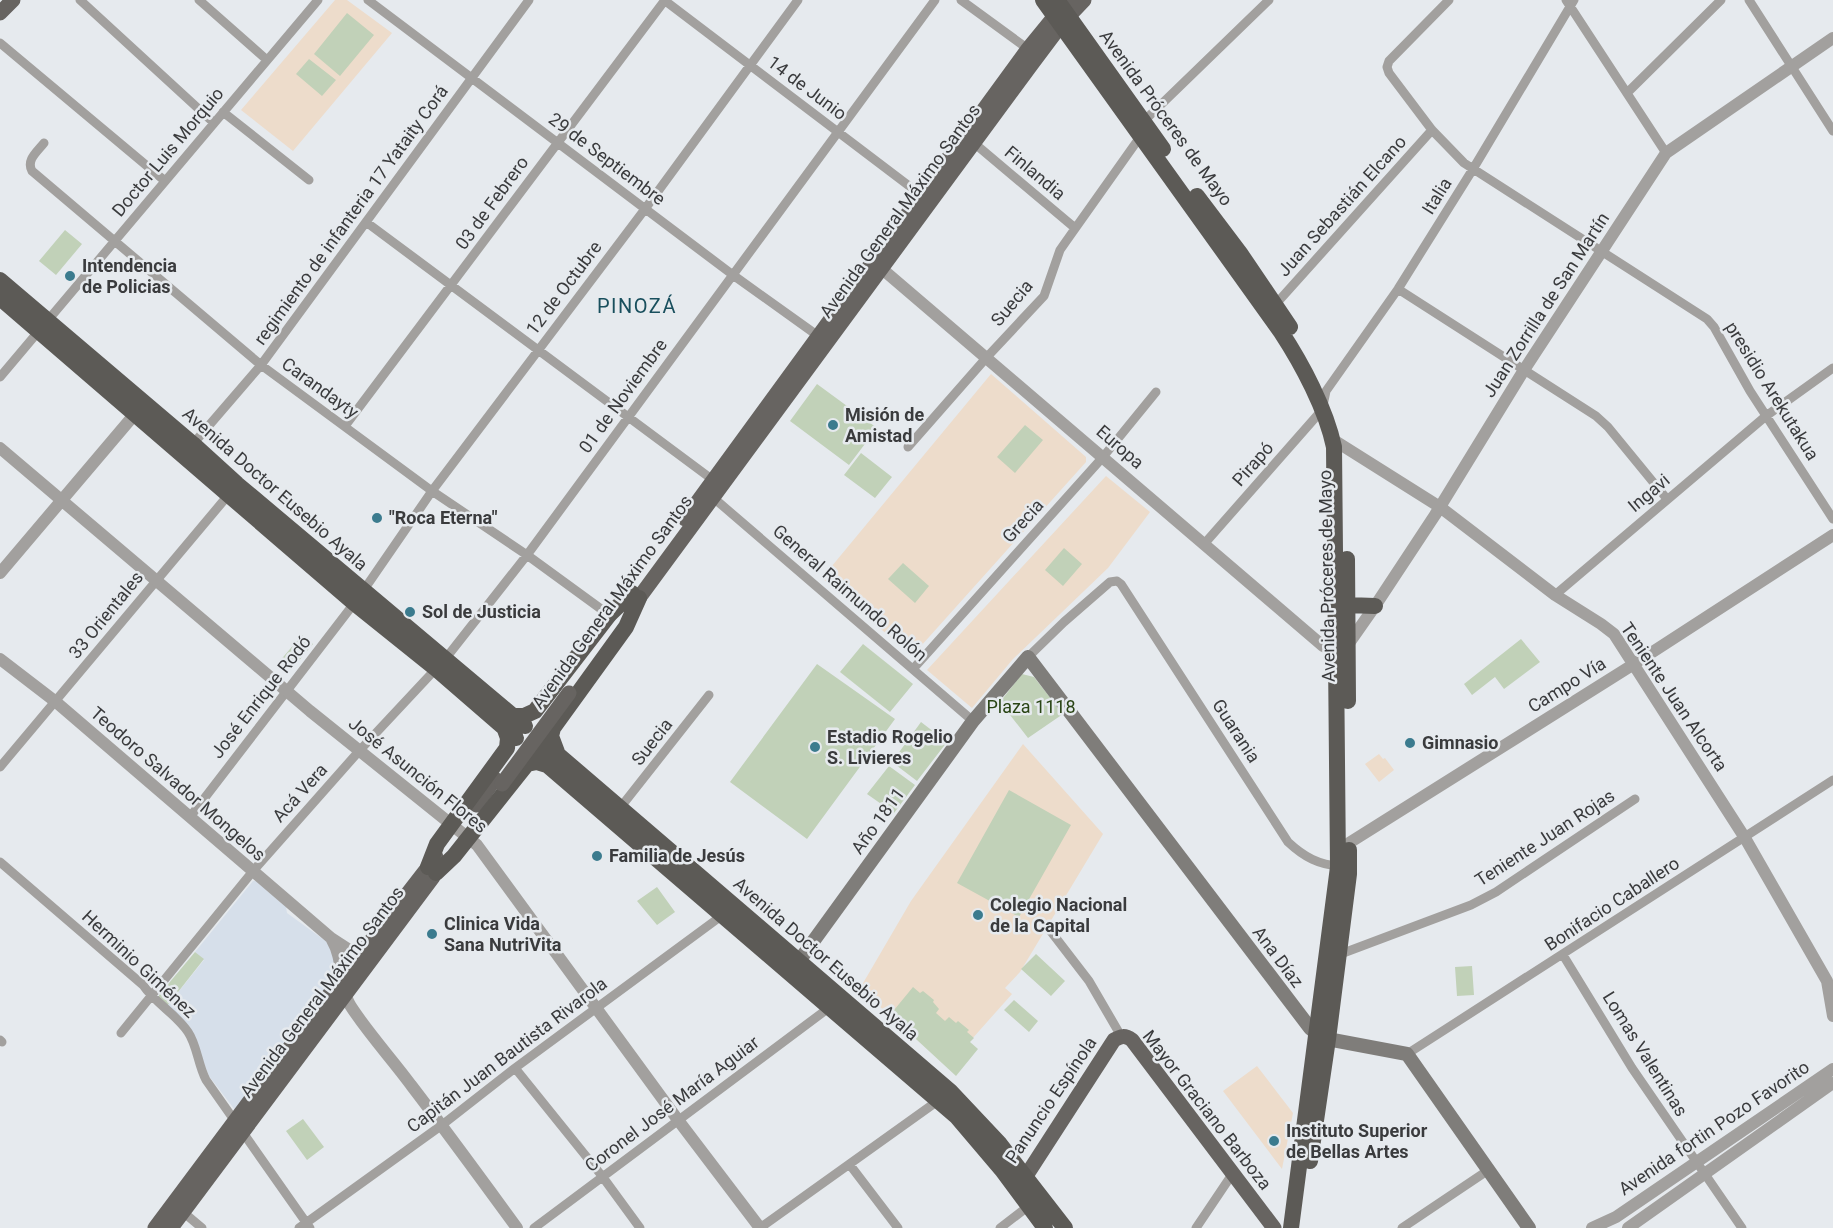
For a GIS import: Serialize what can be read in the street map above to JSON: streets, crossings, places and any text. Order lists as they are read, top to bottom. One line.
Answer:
{"streets":{"highway":["Avenida Próceres de Mayo","Avenida Doctor Eusebio Ayala"],"main road":["Avenida General Máximo Santos","Año 1811","Ana Díaz","Panuncio Espínola","Mayor Graciano Barboza"],"street":["14 de Junio","Doctor Luis Morquio","29 de Septiembre","Finlandia","Italia","03 de Febrero","Juan Sebastián Elcano","regimiento de infanteria 17 Yataity Corá","12 de Octubre","Suecia","Juan Zorrilla de San Martín","Carandayty","presidio Arekutakua","01 de Noviembre","Europa","Pirapó","Ingavi","Grecia","General Raimundo Rolón","33 Orientales","Campo Vía","José Enrique Rodó","Teniente Juan Alcorta","Guarania","José Asunción Flores","Teodoro Salvador Mongelos","Acá Vera","Teniente Juan Rojas","Bonifacio Caballero","Herminio Giménez","Lomas Valentinas","Capitán Juan Bautista Rivarola","Coronel José María Aguiar","Avenida fortin Pozo Favorito"]},"crossings":[["14 de Junio","03 de Febrero"],["14 de Junio","Avenida General Máximo Santos"],["14 de Junio","12 de Octubre"],["14 de Junio","01 de Noviembre"],["Avenida Próceres de Mayo","Italia"],["Avenida Próceres de Mayo","Juan Sebastián Elcano"],["Avenida Próceres de Mayo","Avenida General Máximo Santos"],["Avenida Próceres de Mayo","Suecia"],["Avenida Próceres de Mayo","Juan Zorrilla de San Martín"],["Avenida Próceres de Mayo","Europa"],["Avenida Próceres de Mayo","Pirapó"],["Avenida Próceres de Mayo","Campo Vía"],["Avenida Próceres de Mayo","Teniente Juan Alcorta"],["Avenida Próceres de Mayo","Guarania"],["Avenida Próceres de Mayo","Teniente Juan Rojas"],["Avenida Próceres de Mayo","Ana Díaz"],["Doctor Luis Morquio","Carandayty"],["Doctor Luis Morquio","Avenida Doctor Eusebio Ayala"],["29 de Septiembre","03 de Febrero"],["29 de Septiembre","Avenida General Máximo Santos"],["29 de Septiembre","regimiento de infanteria 17 Yataity Corá"],["29 de Septiembre","12 de Octubre"],["29 de Septiembre","01 de Noviembre"],["Finlandia","Avenida General Máximo Santos"],["Finlandia","Suecia"],["Italia","presidio Arekutakua"],["Italia","Pirapó"],["03 de Febrero","Carandayty"],["03 de Febrero","General Raimundo Rolón"],["Juan Sebastián Elcano","presidio Arekutakua"],["Avenida General Máximo Santos","Carandayty"],["Avenida General Máximo Santos","Europa"],["Avenida General Máximo Santos","General Raimundo Rolón"],["Avenida General Máximo Santos","José Asunción Flores"],["Avenida General Máximo Santos","Teodoro Salvador Mongelos"],["Avenida General Máximo Santos","Herminio Giménez"],["regimiento de infanteria 17 Yataity Corá","Carandayty"],["regimiento de infanteria 17 Yataity Corá","Avenida Doctor Eusebio Ayala"],["regimiento de infanteria 17 Yataity Corá","General Raimundo Rolón"],["12 de Octubre","Carandayty"],["12 de Octubre","Avenida Doctor Eusebio Ayala"],["12 de Octubre","General Raimundo Rolón"],["12 de Octubre","José Enrique Rodó"],["Suecia","Europa"],["Suecia","Avenida Doctor Eusebio Ayala"],["Juan Zorrilla de San Martín","presidio Arekutakua"],["Juan Zorrilla de San Martín","Europa"],["Juan Zorrilla de San Martín","Teniente Juan Alcorta"],["Carandayty","01 de Noviembre"],["presidio Arekutakua","Ingavi"],["01 de Noviembre","Avenida Doctor Eusebio Ayala"],["01 de Noviembre","General Raimundo Rolón"],["01 de Noviembre","Acá Vera"],["Europa","Pirapó"],["Europa","Grecia"],["Avenida Doctor Eusebio Ayala","33 Orientales"],["Avenida Doctor Eusebio Ayala","José Enrique Rodó"],["Avenida Doctor Eusebio Ayala","Acá Vera"],["Avenida Doctor Eusebio Ayala","Año 1811"],["Avenida Doctor Eusebio Ayala","Capitán Juan Bautista Rivarola"],["Avenida Doctor Eusebio Ayala","Panuncio Espínola"],["Avenida Doctor Eusebio Ayala","Coronel José María Aguiar"],["Ingavi","Teniente Juan Alcorta"],["Grecia","General Raimundo Rolón"],["General Raimundo Rolón","Año 1811"],["33 Orientales","José Asunción Flores"],["33 Orientales","Teodoro Salvador Mongelos"],["Campo Vía","Teniente Juan Alcorta"],["José Enrique Rodó","José Asunción Flores"],["José Enrique Rodó","Teodoro Salvador Mongelos"],["Teniente Juan Alcorta","Bonifacio Caballero"],["Guarania","Año 1811"],["José Asunción Flores","Acá Vera"],["José Asunción Flores","Capitán Juan Bautista Rivarola"],["José Asunción Flores","Coronel José María Aguiar"],["Teodoro Salvador Mongelos","Acá Vera"],["Acá Vera","Herminio Giménez"],["Año 1811","Ana Díaz"],["Bonifacio Caballero","Lomas Valentinas"],["Herminio Giménez","Capitán Juan Bautista Rivarola"],["Lomas Valentinas","Avenida fortin Pozo Favorito"],["Panuncio Espínola","Mayor Graciano Barboza"]],"districts":["PINOZÁ"],"parks":["Plaza 1118"],"places":["Intendencia de Policias","Misión de Amistad","\"Roca Eterna\"","Sol de Justicia","Gimnasio","Estadio Rogelio S. Livieres","Familia de Jesús","Colegio Nacional de la Capital","Clinica Vida Sana NutriVita","Instituto Superior de Bellas Artes"]}
